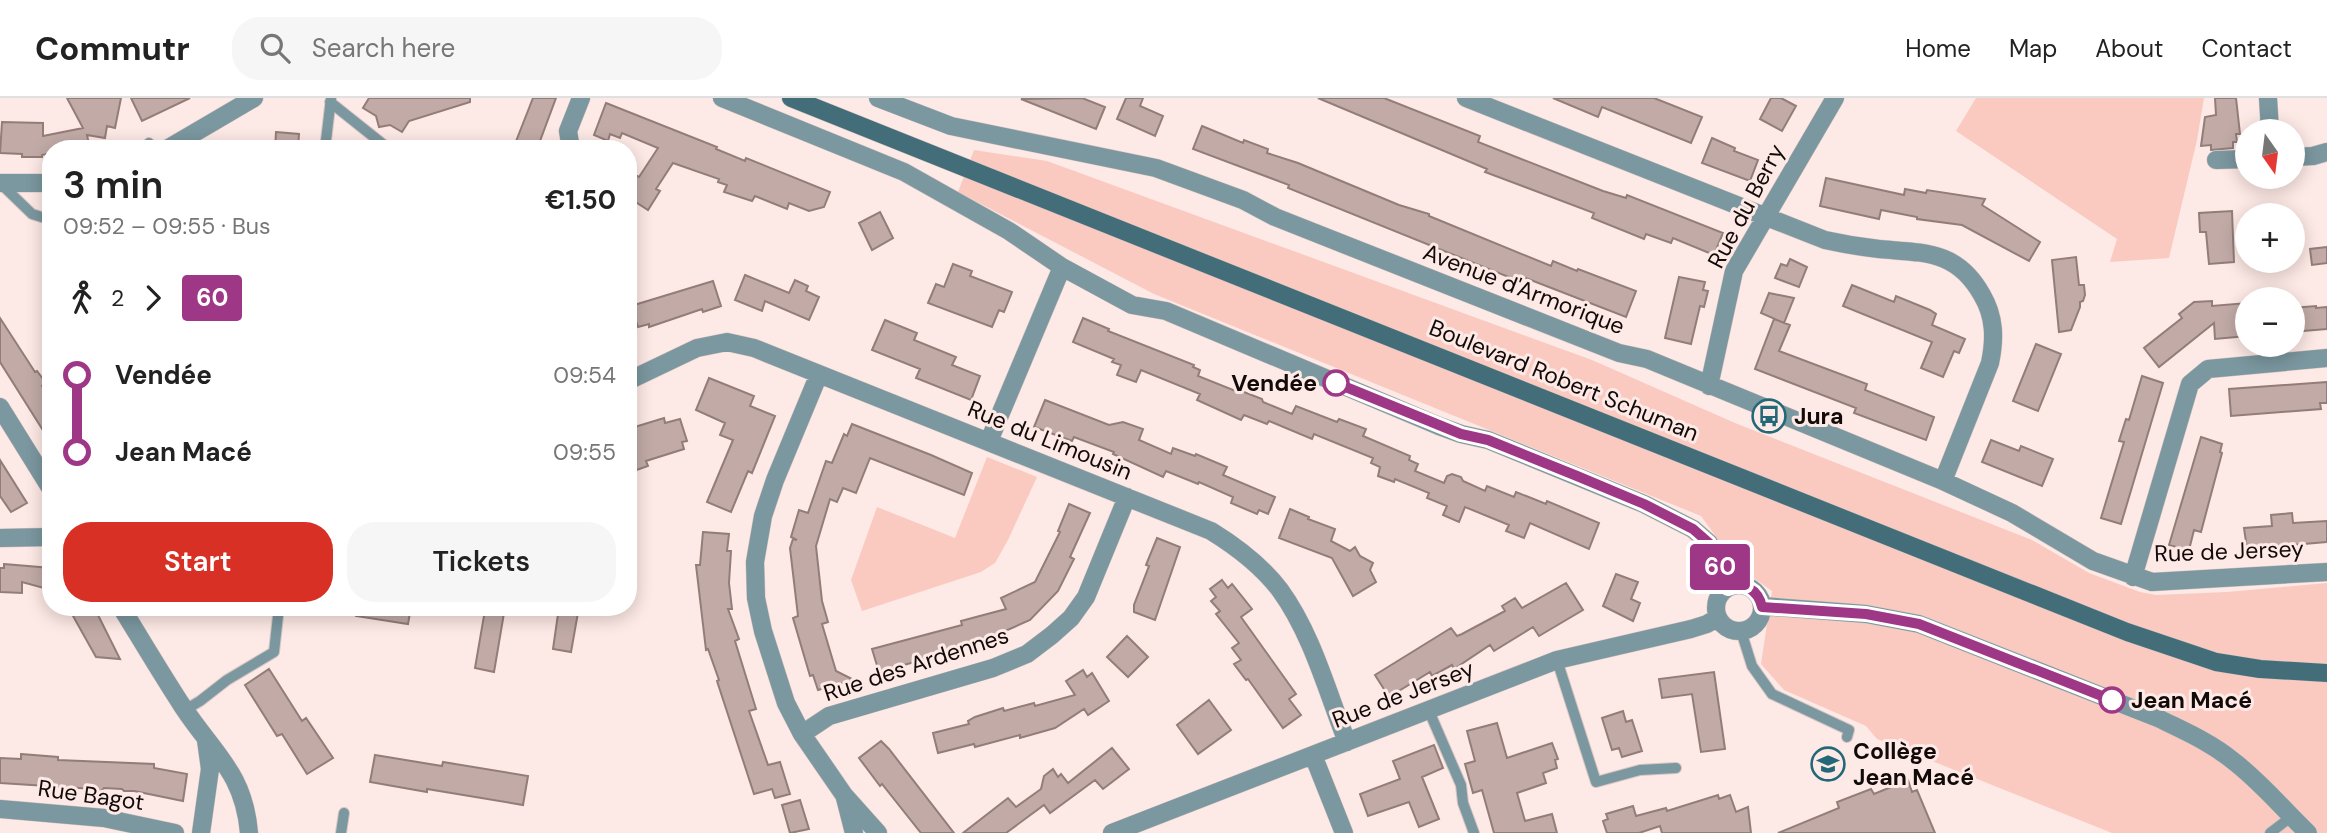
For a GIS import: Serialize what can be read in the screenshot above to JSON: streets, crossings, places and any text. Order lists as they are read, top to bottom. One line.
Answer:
{"streets":{"main road":["Boulevard Robert Schuman"],"street":["Rue du Berry","Avenue d'Armorique","Rue du Limousin","Rue de Jersey","Rue des Ardennes","Rue Bagot"]},"crossings":[["Rue du Berry","Avenue d'Armorique"],["Avenue d'Armorique","Rue de Jersey"],["Rue du Limousin","Rue de Jersey"],["Rue du Limousin","Rue des Ardennes"]],"places":{"other":["Vendée","Jean Macé"],"bus stop":["Jura"],"school or university":["Collège Jean Macé"]},"lines":["bus line 60"],"north":"bottom","page":{"header":"Commutr","search":"Search here","nav":["Home","Map","About","Contact"],"on_map":"60","map_buttons":["+","−"],"heading":["3 min","09:52 – 09:55 · Bus","€1.50"],"legs":["2","60"],"list":[{"name":"Vendée","value":"09:54"},{"name":"Jean Macé","value":"09:55"}],"buttons":["Start","Tickets"]}}
